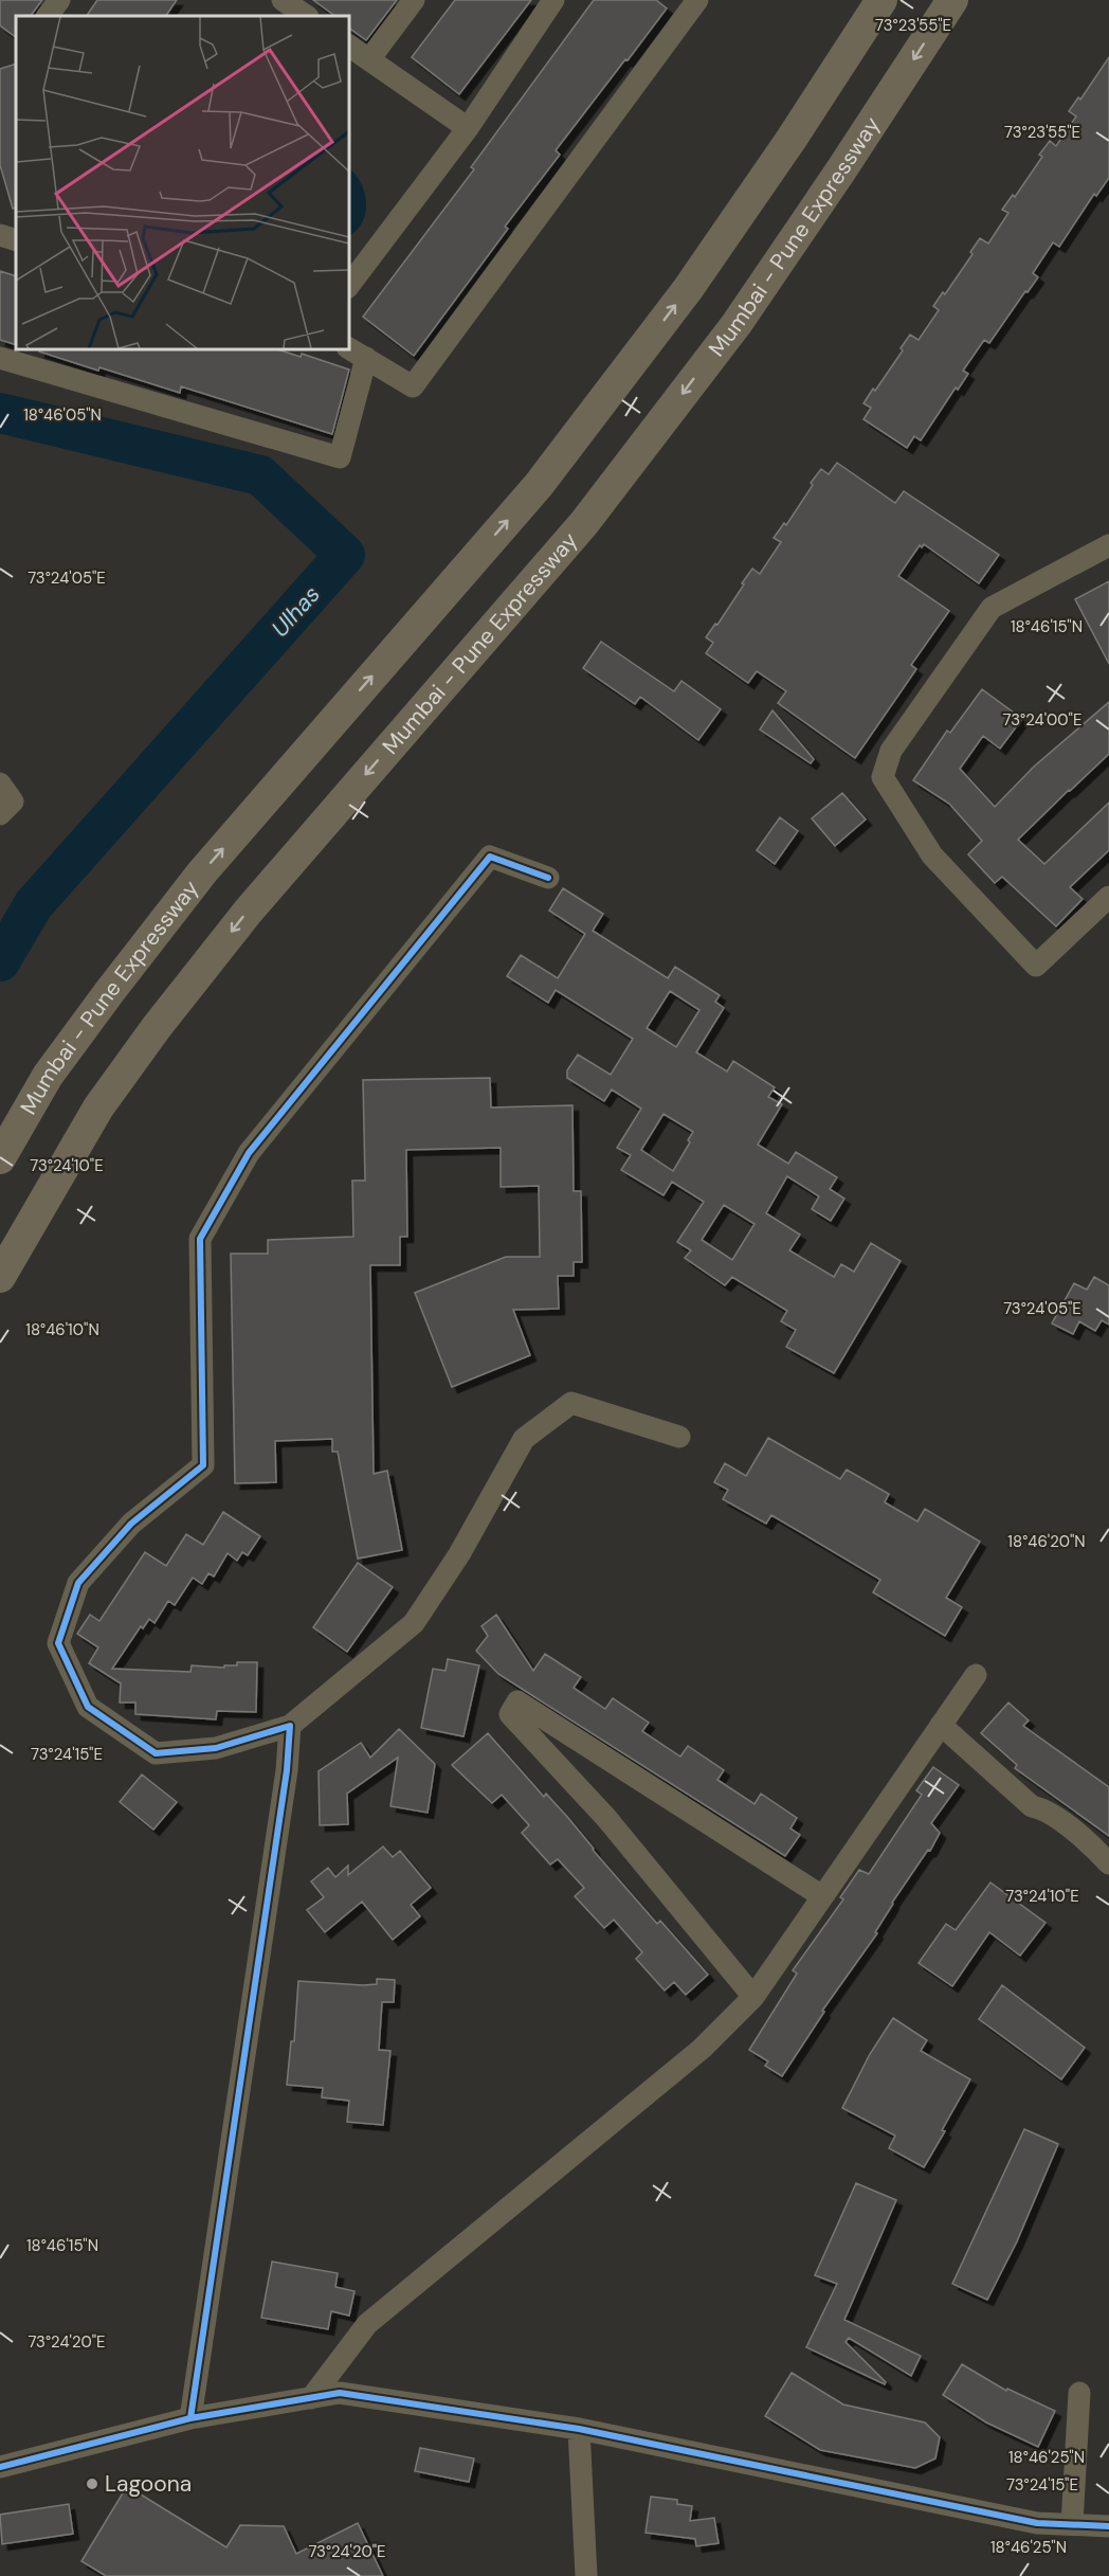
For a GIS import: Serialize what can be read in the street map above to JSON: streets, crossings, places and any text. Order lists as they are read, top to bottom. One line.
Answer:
{"streets":{"highway":["Mumbai - Pune Expressway"]},"water":["Ulhas"],"places":["Lagoona"],"coordinates":["73°23'55\"E","18°46'05\"N","73°24'05\"E","18°46'15\"N","73°24'00\"E","73°24'10\"E","18°46'10\"N","18°46'20\"N","73°24'15\"E","73°24'20\"E","18°46'25\"N"]}
